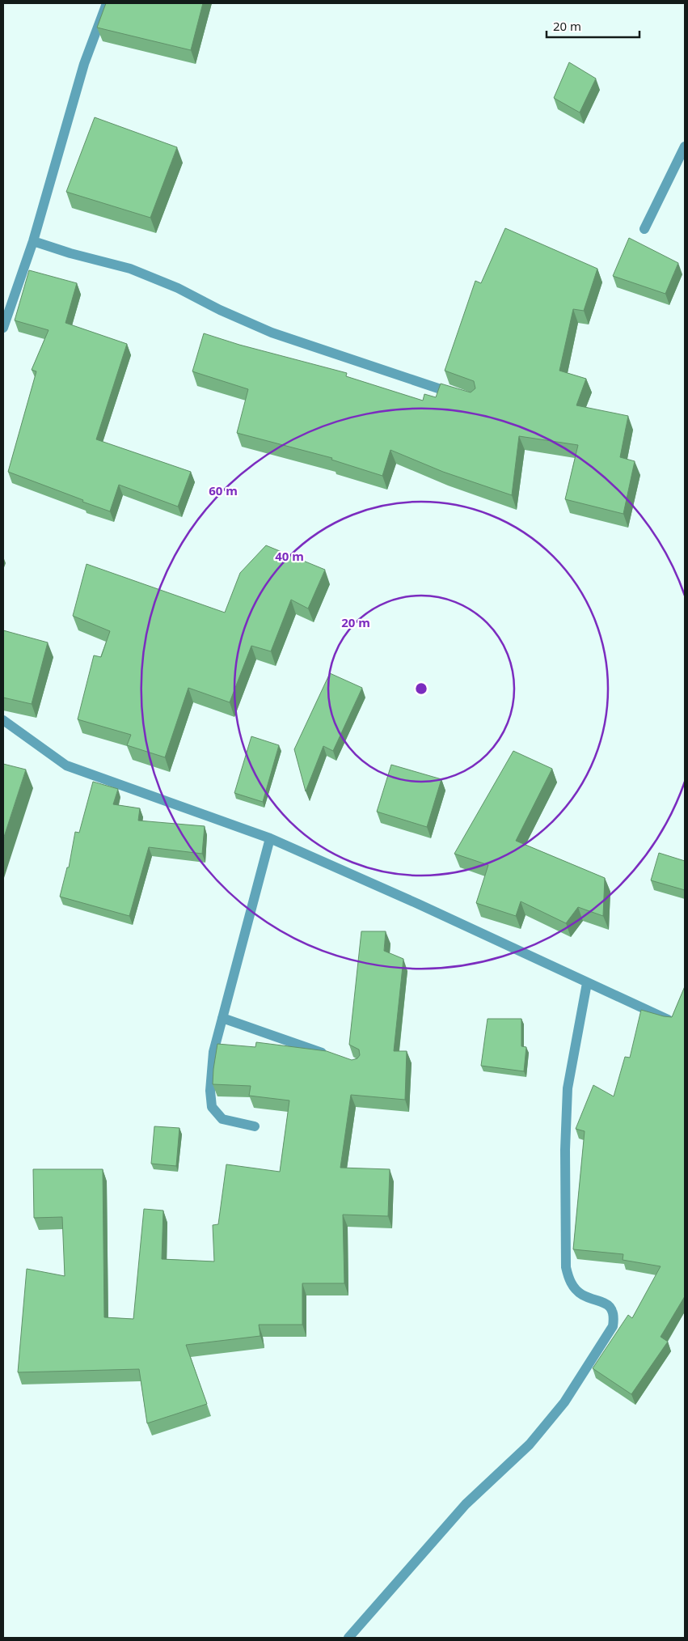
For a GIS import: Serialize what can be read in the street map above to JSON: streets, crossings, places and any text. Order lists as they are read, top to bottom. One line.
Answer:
{"scale_bar":"20 m","rings":["60 m","40 m","20 m"]}
